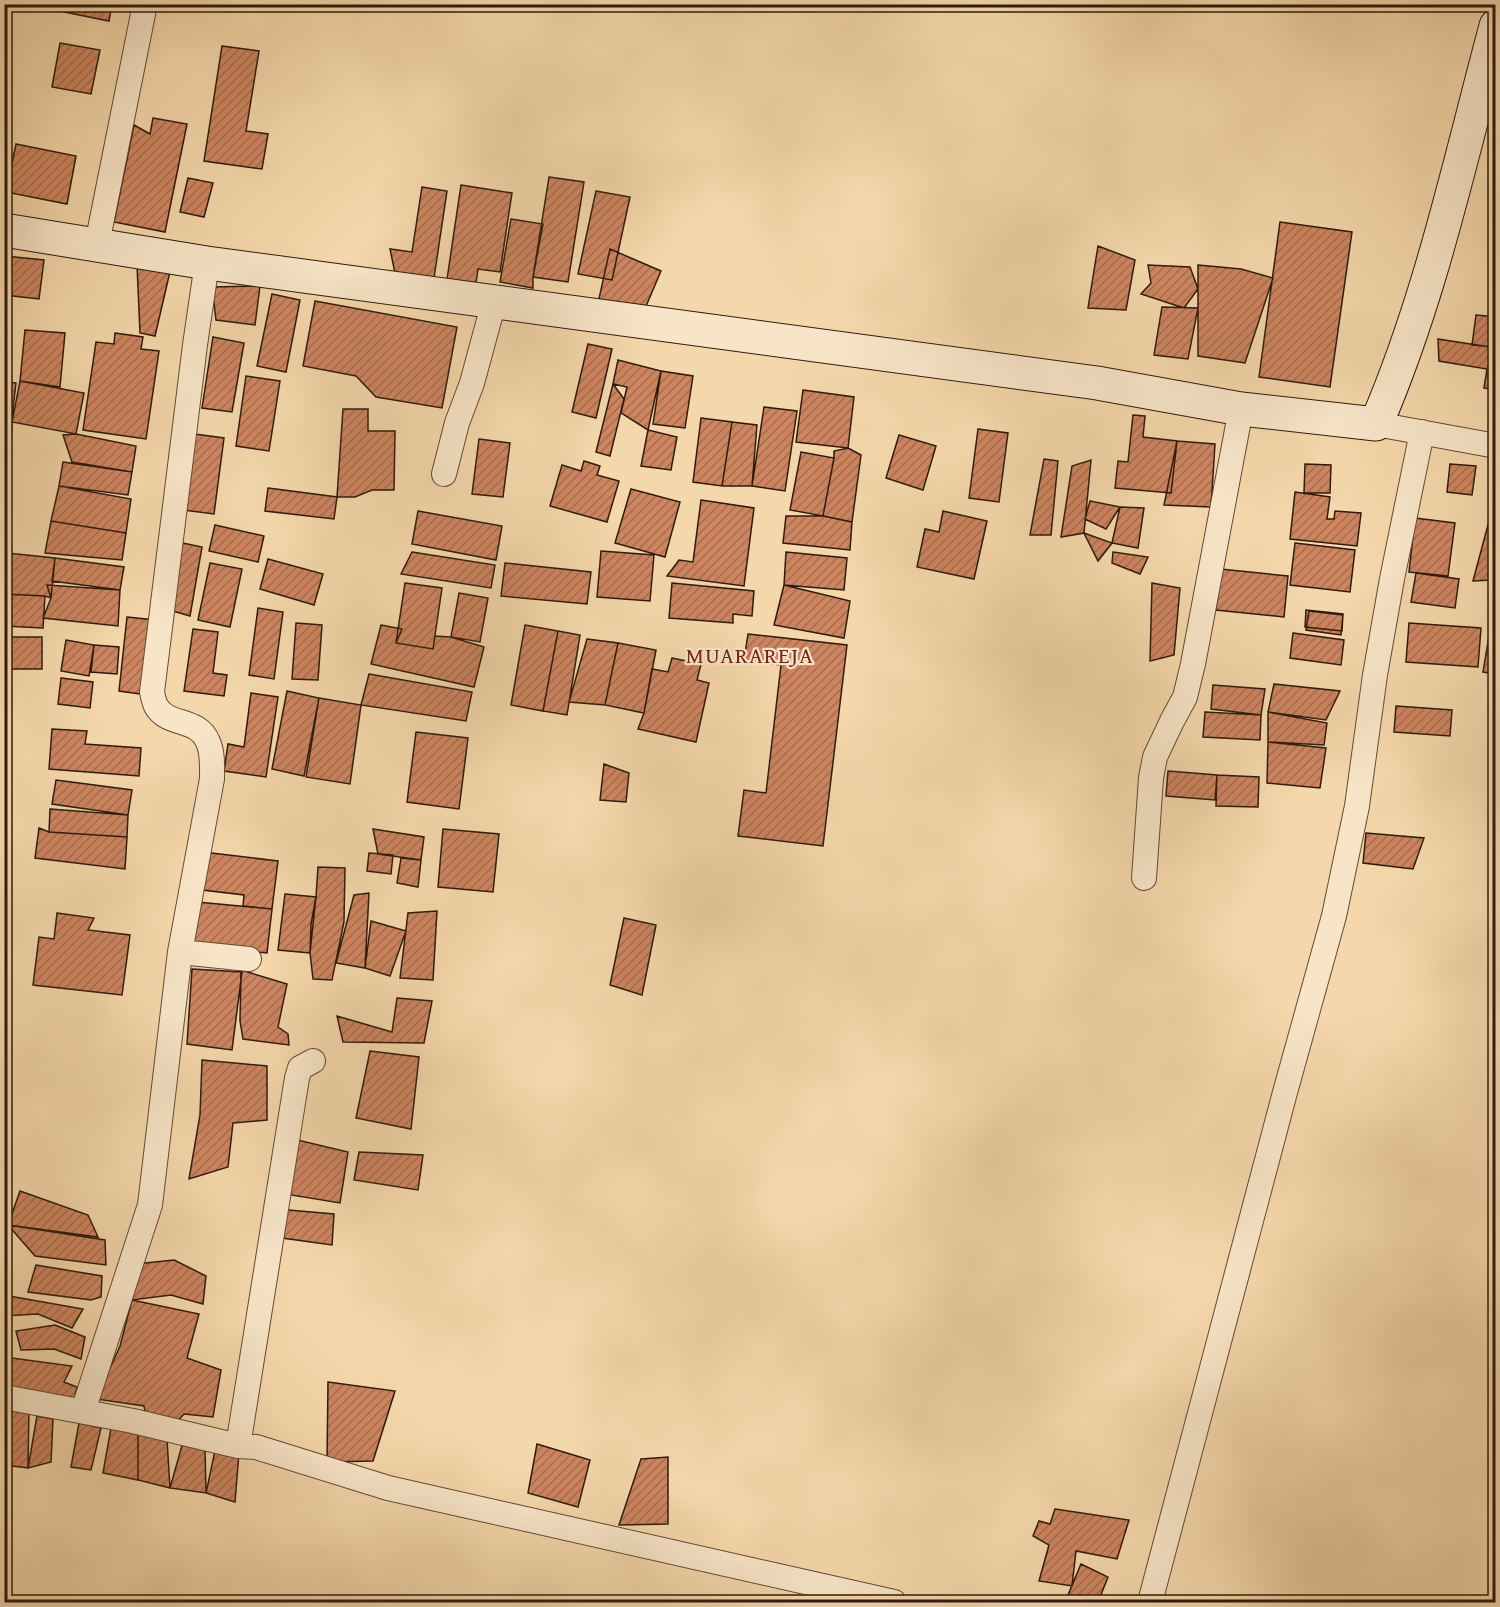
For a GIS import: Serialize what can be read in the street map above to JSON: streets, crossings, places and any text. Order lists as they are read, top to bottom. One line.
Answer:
{"districts":["MUARAREJA"]}
